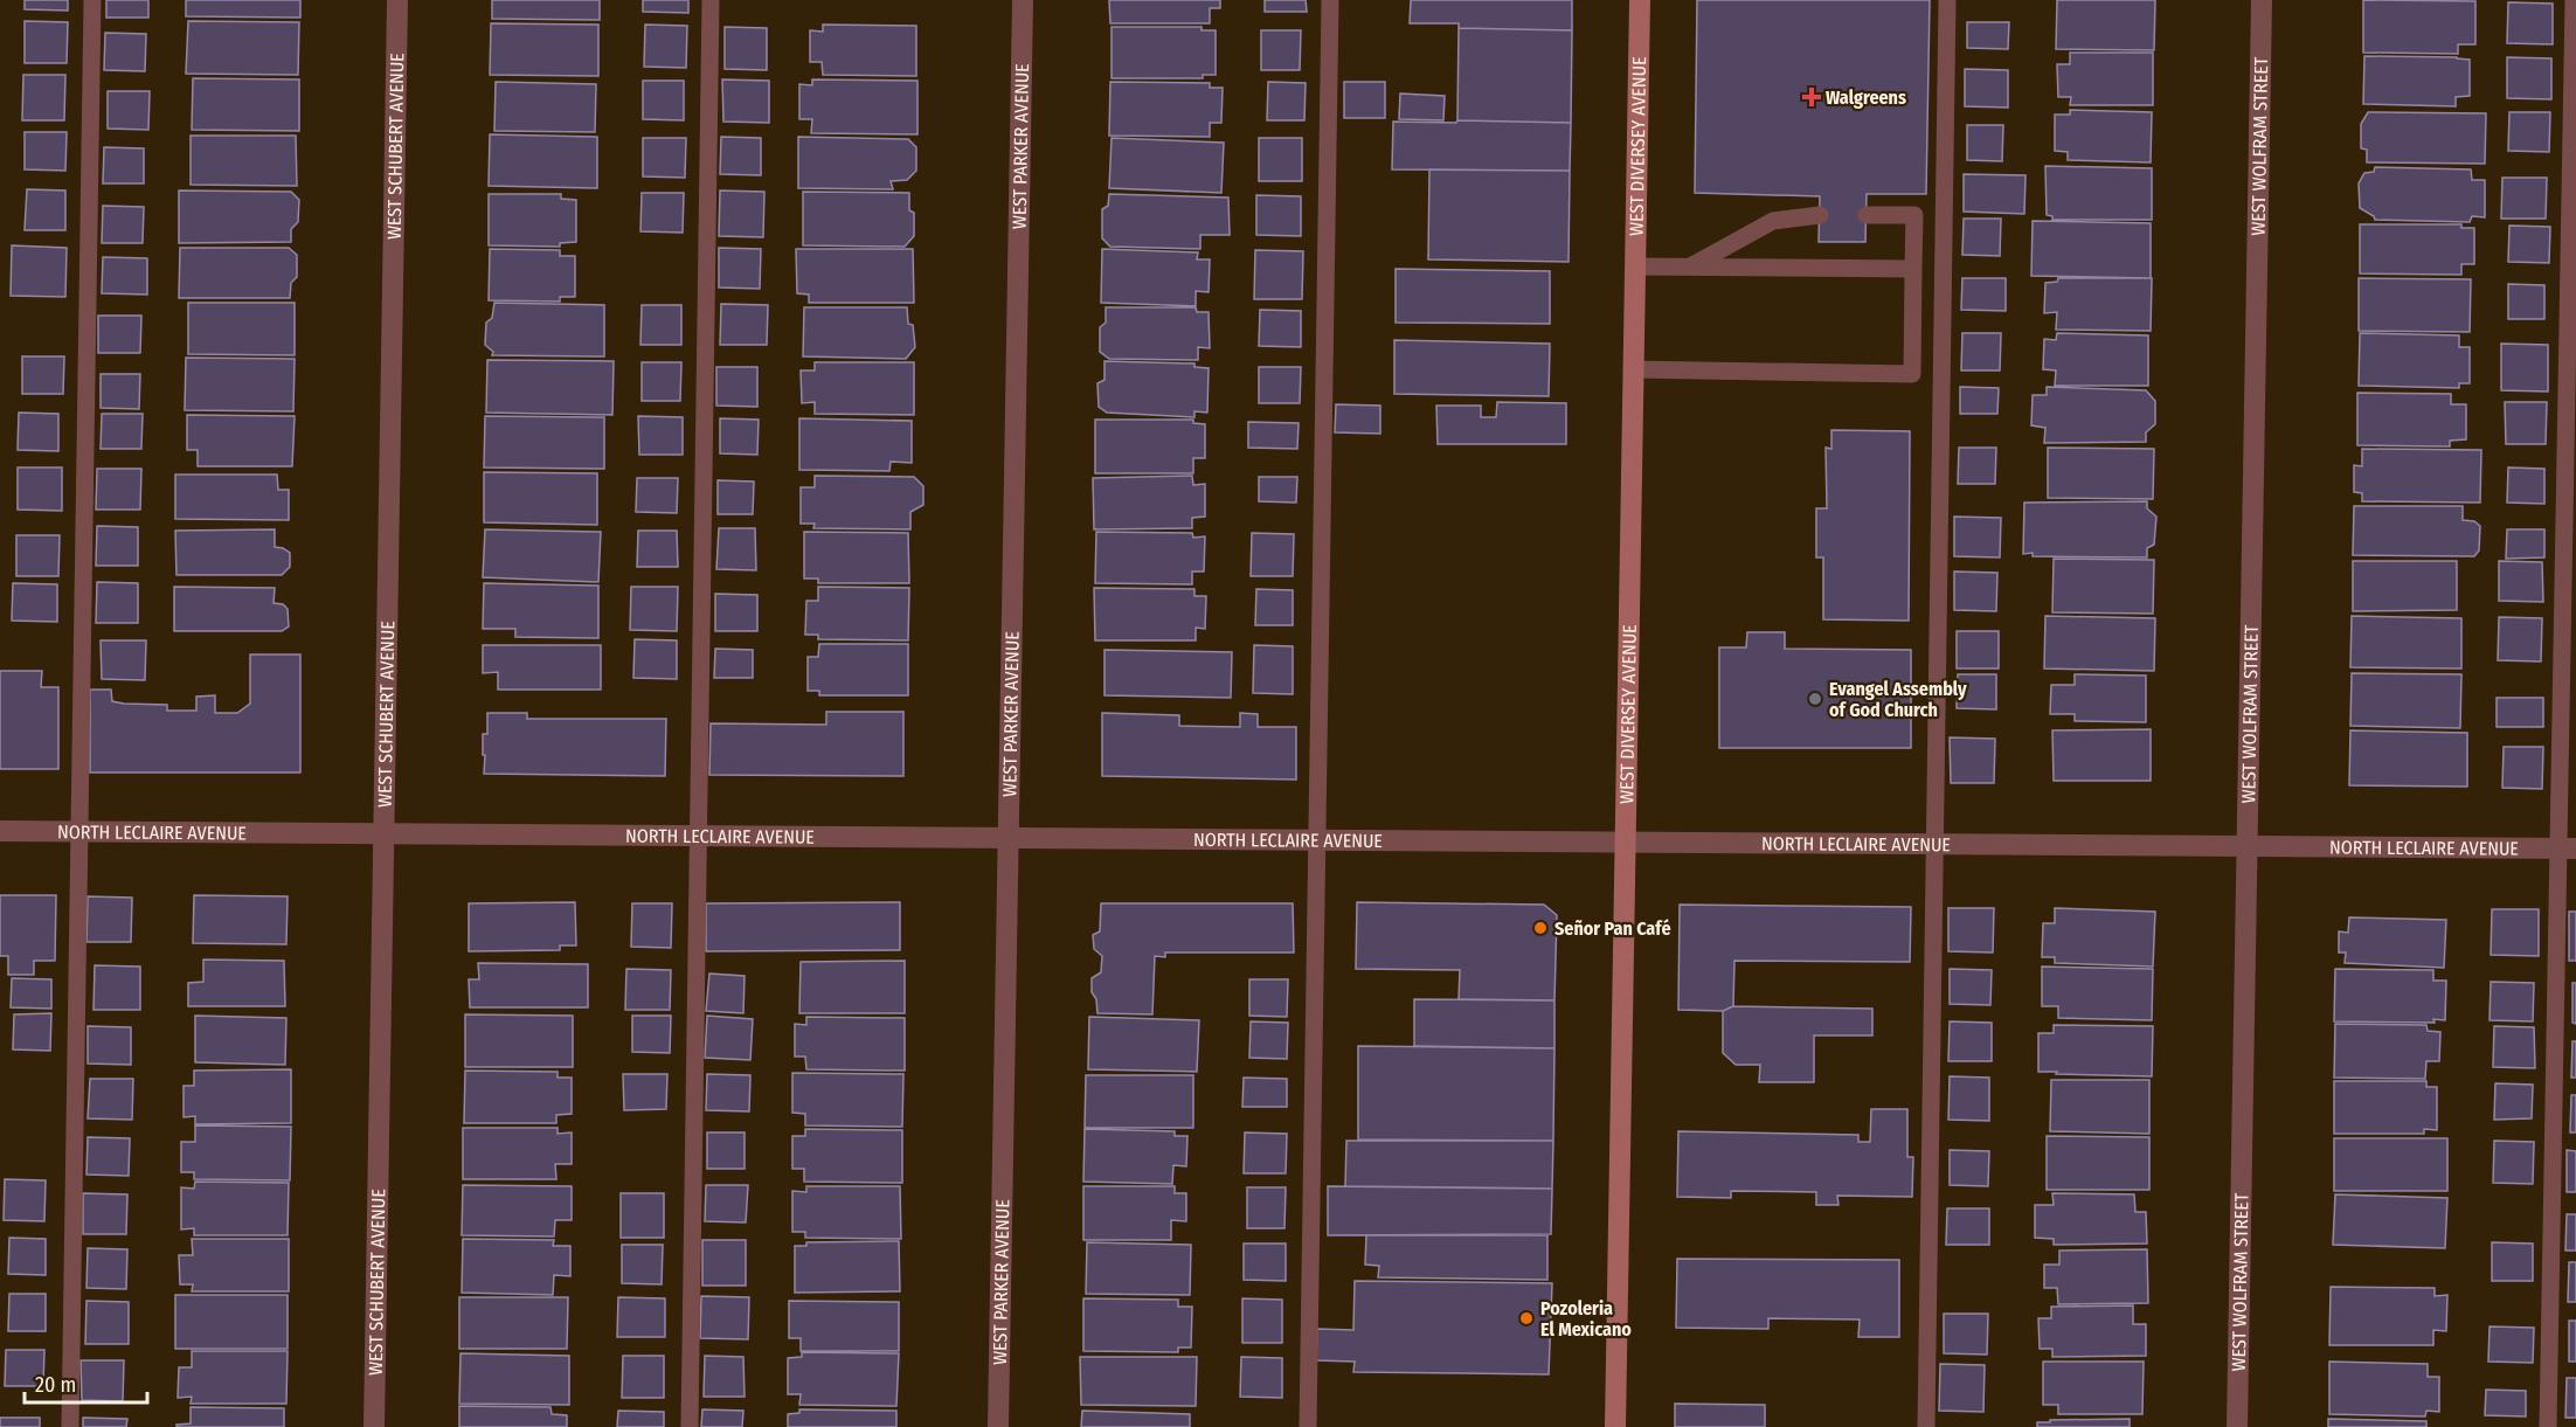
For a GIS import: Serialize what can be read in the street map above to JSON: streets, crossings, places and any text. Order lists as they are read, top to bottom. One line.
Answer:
{"streets":{"main road":["WEST DIVERSEY AVENUE"],"street":["WEST SCHUBERT AVENUE","WEST PARKER AVENUE","WEST WOLFRAM STREET","NORTH LECLAIRE AVENUE"]},"crossings":[["WEST SCHUBERT AVENUE","NORTH LECLAIRE AVENUE"],["WEST PARKER AVENUE","NORTH LECLAIRE AVENUE"],["WEST DIVERSEY AVENUE","NORTH LECLAIRE AVENUE"],["WEST WOLFRAM STREET","NORTH LECLAIRE AVENUE"]],"places":{"health":["Walgreens"],"other":["Evangel Assembly of God Church","Señor Pan Café","Pozoleria El Mexicano"]},"scale_bar":"20 m"}
